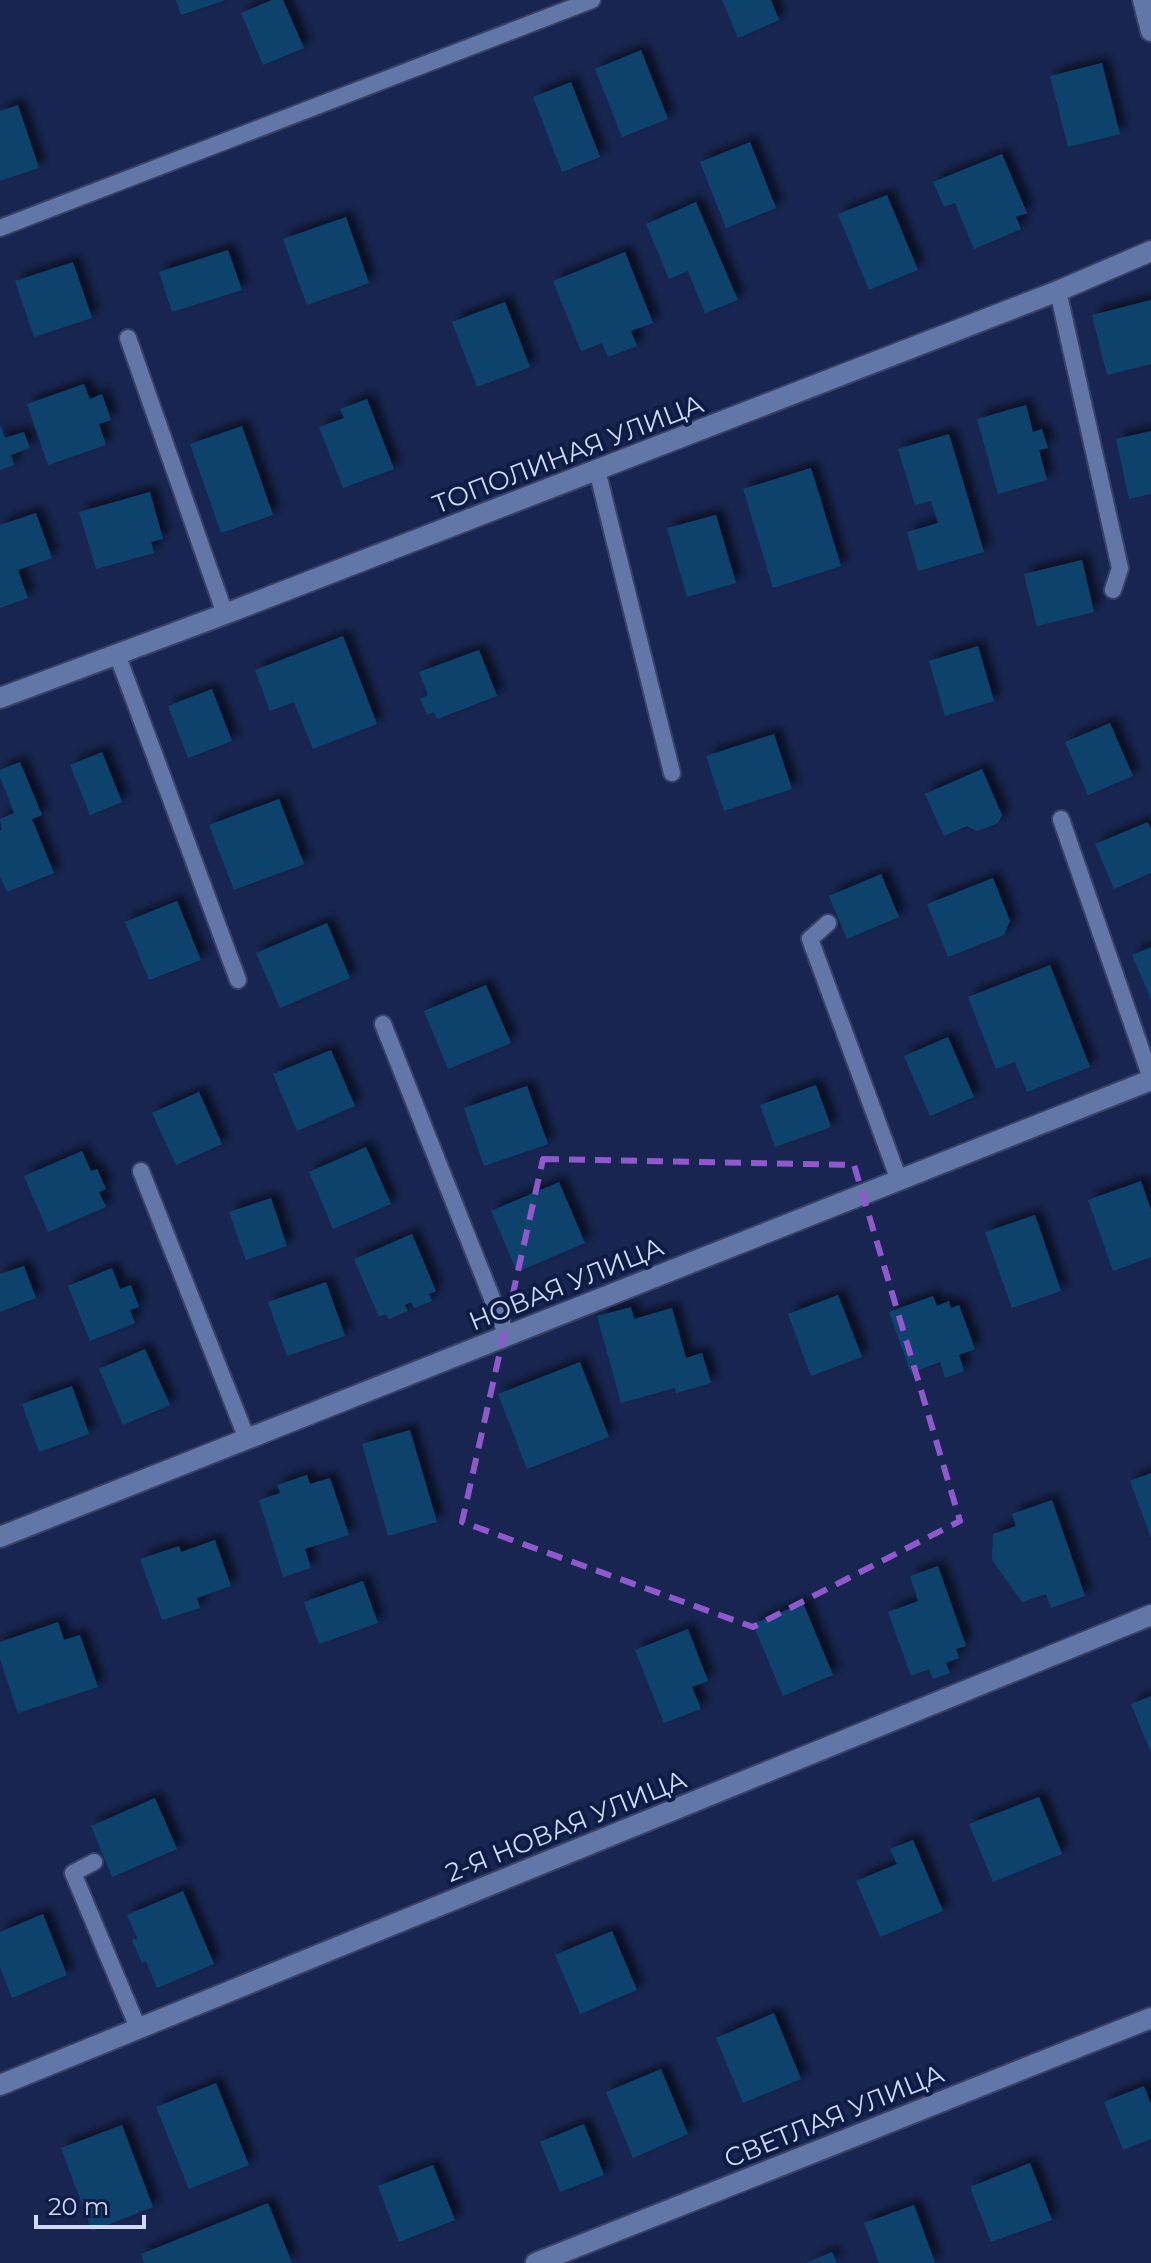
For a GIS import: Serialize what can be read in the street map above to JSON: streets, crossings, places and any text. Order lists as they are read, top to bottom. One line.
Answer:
{"streets":{"street":["ТОПОЛИНАЯ УЛИЦА","НОВАЯ УЛИЦА","2-Я НОВАЯ УЛИЦА","СВЕТЛАЯ УЛИЦА"]},"scale_bar":"20 m"}
